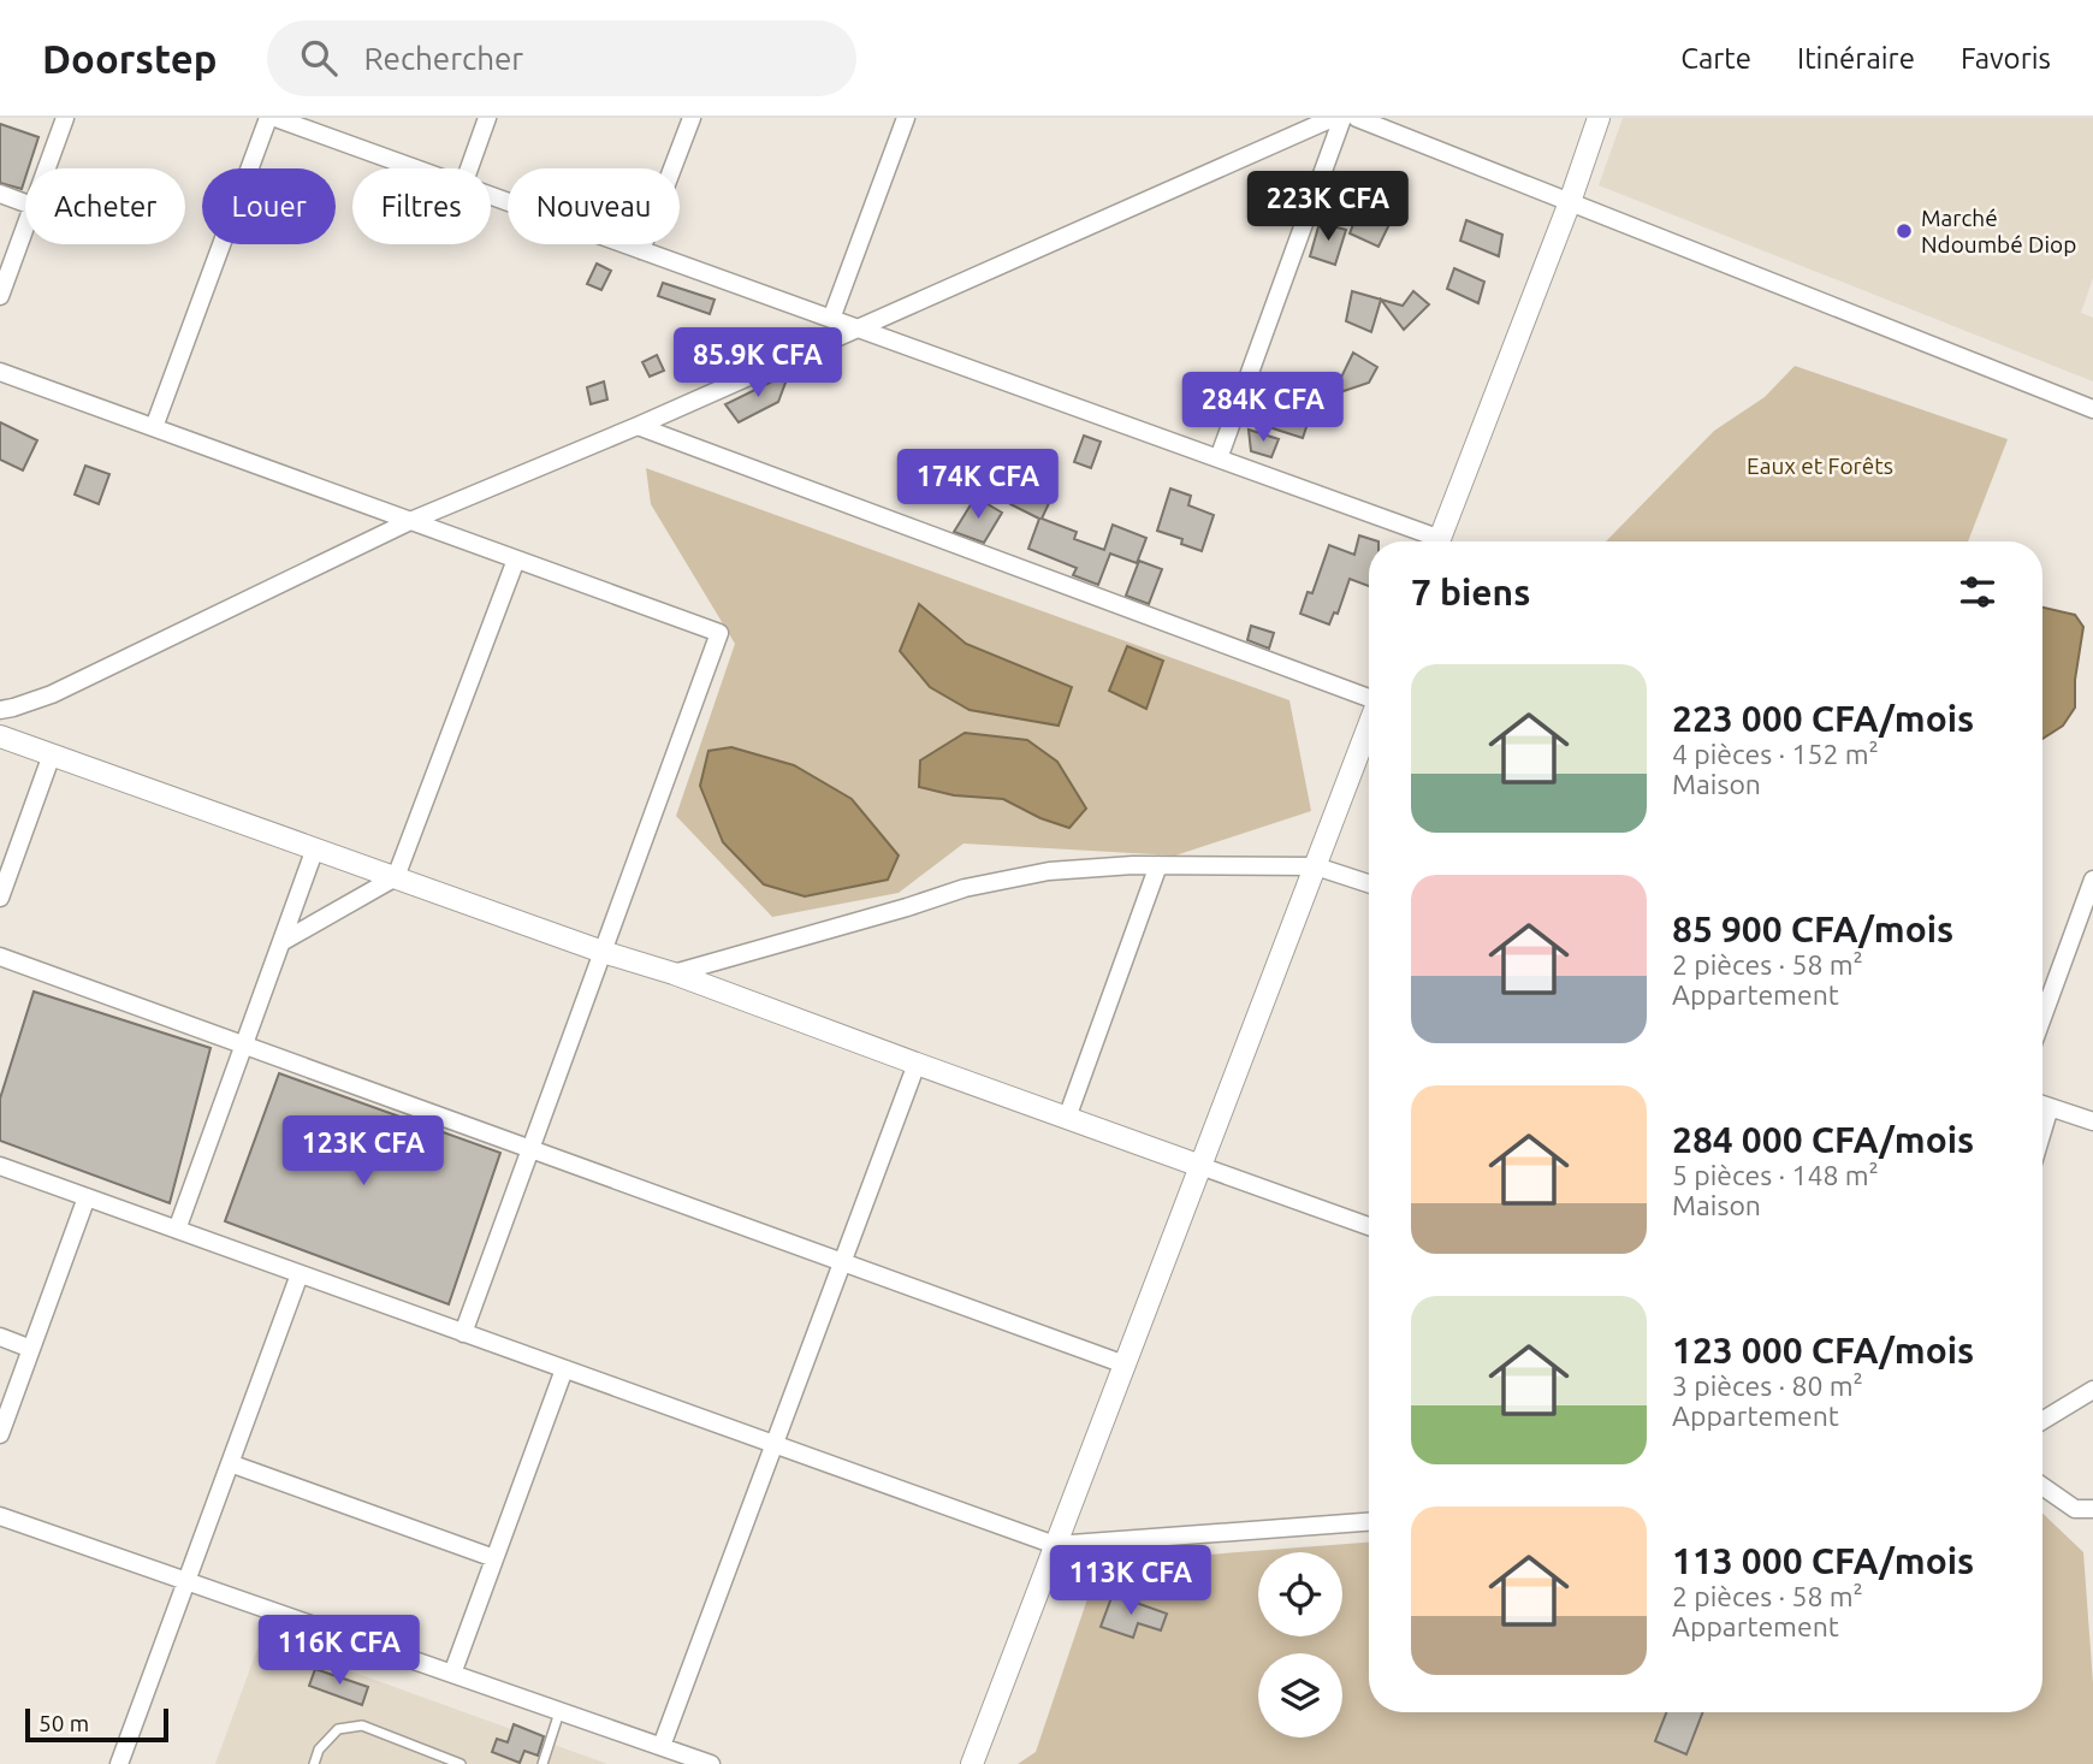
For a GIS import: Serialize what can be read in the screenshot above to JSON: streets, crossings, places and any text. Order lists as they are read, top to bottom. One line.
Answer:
{"parks":["Eaux et Forêts"],"places":["Marché Ndoumbé Diop"],"scale_bar":"50 m","page":{"header":"Doorstep","search":"Rechercher","nav":["Carte","Itinéraire","Favoris"],"chip":["Acheter","Louer","Filtres","Nouveau"],"price":["223K CFA","85.9K CFA","284K CFA","174K CFA","123K CFA","113K CFA","116K CFA"],"heading":"7 biens","list":[{"name":"223 000 CFA/mois","note":"4 pièces · 152 m² · Maison"},{"name":"85 900 CFA/mois","note":"2 pièces · 58 m² · Appartement"},{"name":"284 000 CFA/mois","note":"5 pièces · 148 m² · Maison"},{"name":"123 000 CFA/mois","note":"3 pièces · 80 m² · Appartement"},{"name":"113 000 CFA/mois","note":"2 pièces · 58 m² · Appartement"}],"scale":"50 m"}}
